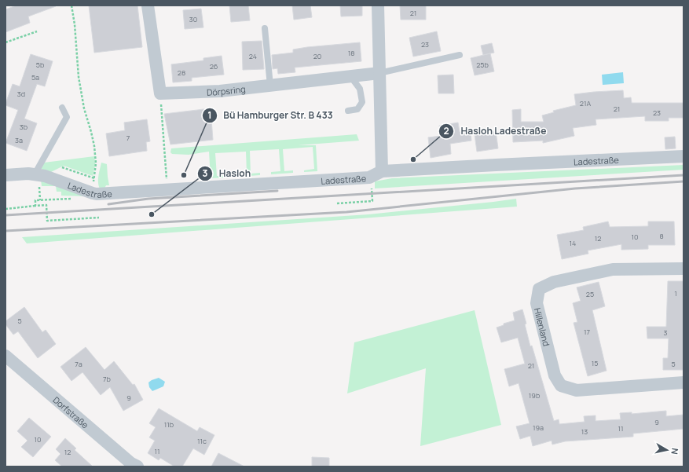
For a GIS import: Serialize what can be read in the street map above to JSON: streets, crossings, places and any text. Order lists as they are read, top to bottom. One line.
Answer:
{"streets":{"street":["Dörpsring","Ladestraße","Hillenland","Dorfstraße"]},"places":["Hasloh Ladestraße","Bü Hamburger Str. B 433","Hasloh"],"house_numbers":["21","30","23","18","24","20","5b","25b","26","28","5a","3d","21A","21","23","3b","7","3a","8","10","12","14","1","25","5","17","3","15","7a","5","21","7b","19b","9","9","11b","19a","11","13","10","11c","11","12"],"north":"right"}
